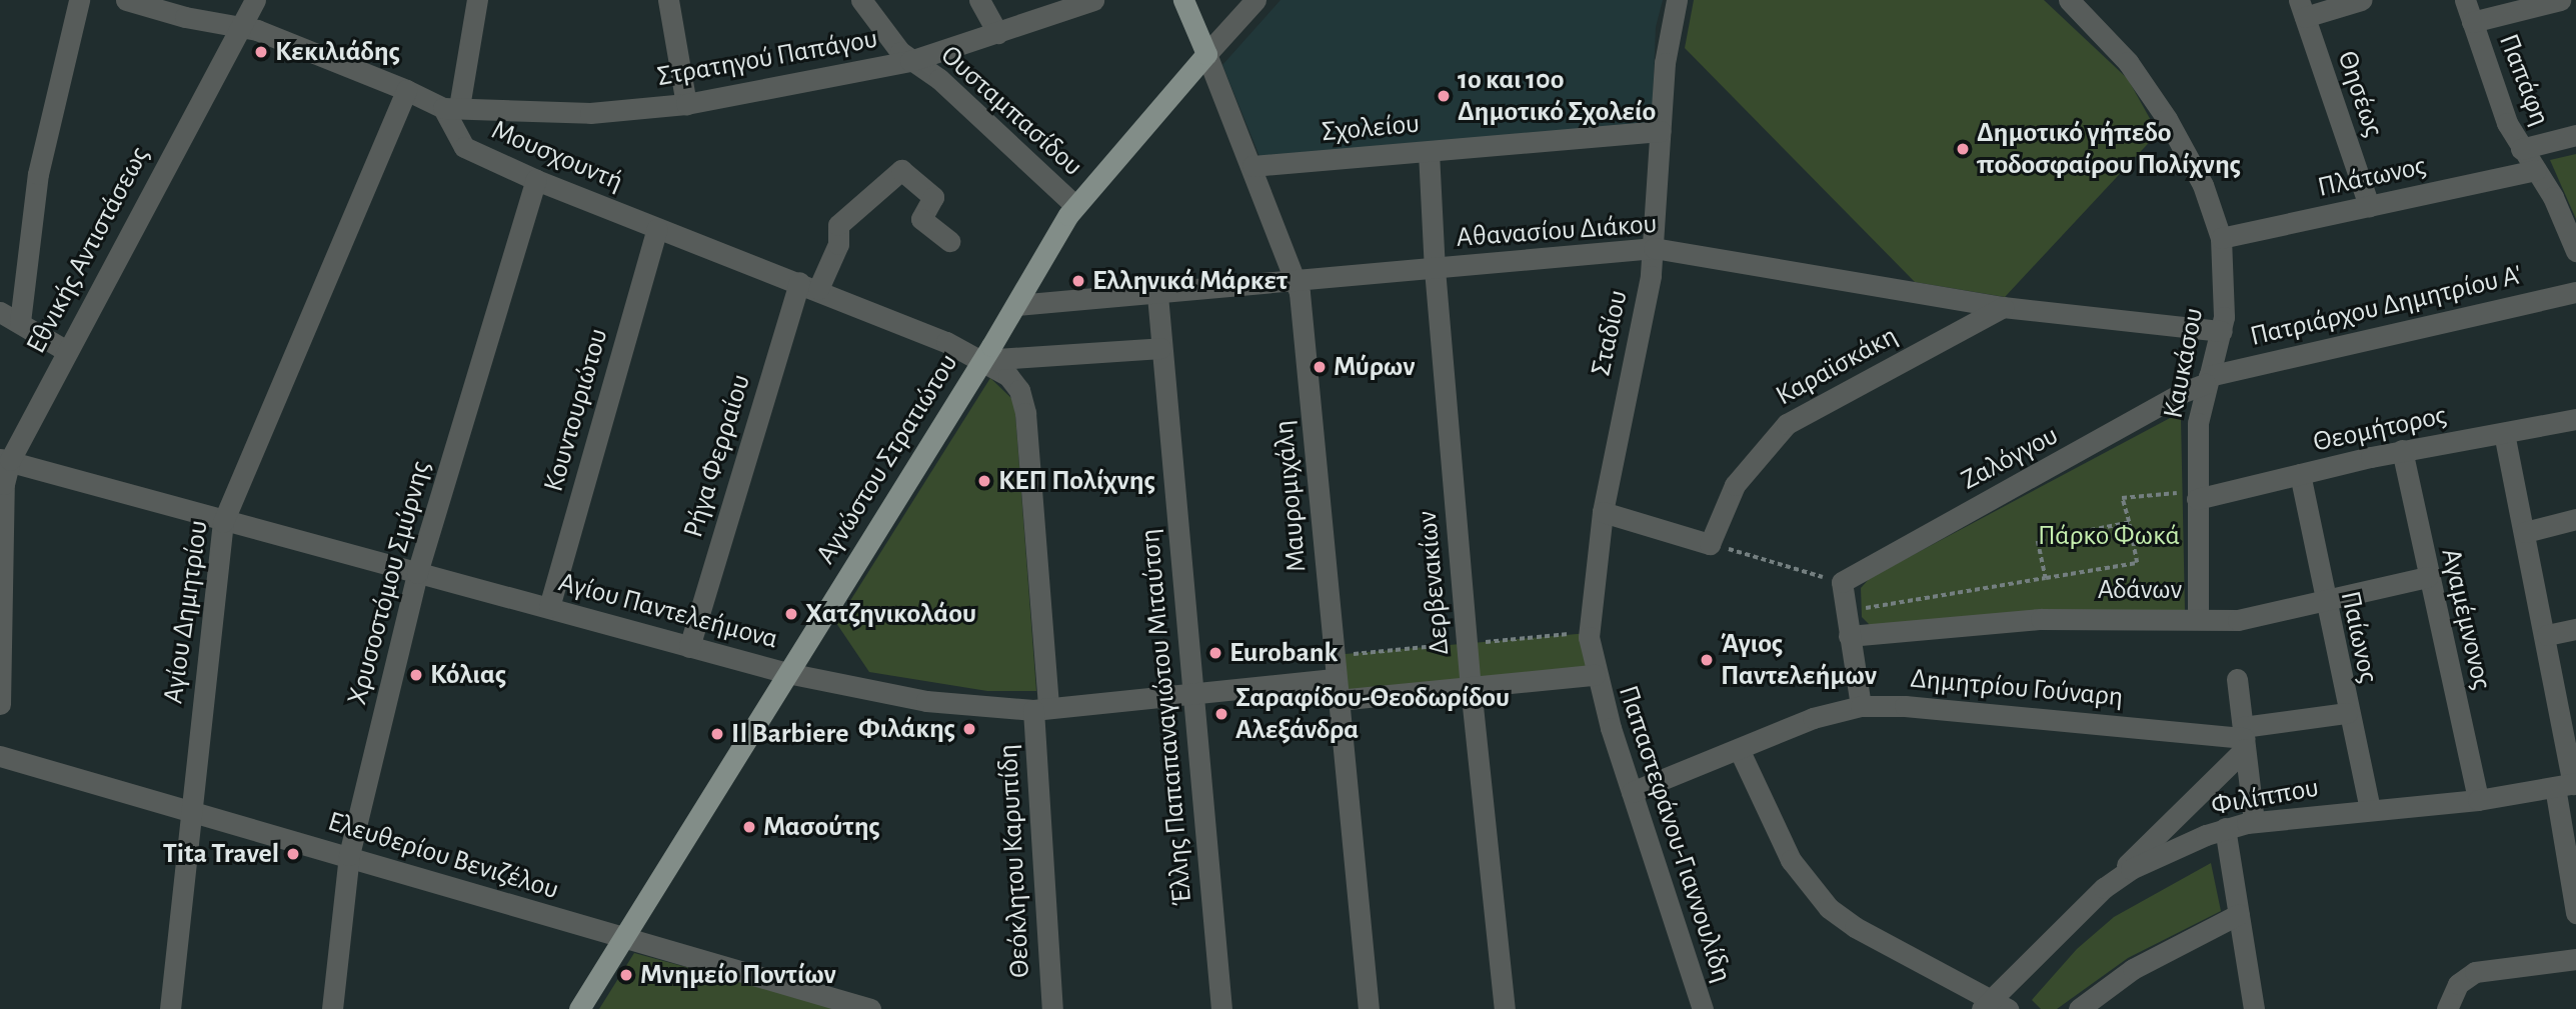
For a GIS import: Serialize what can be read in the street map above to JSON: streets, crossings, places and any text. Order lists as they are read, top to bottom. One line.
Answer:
{"streets":{"main road":["Αγνώστου Στρατιώτου","Μαυρομιχάλη"],"street":["Στρατηγού Παπάγου","Παπάφη","Θησέως","Ουσταμπασίδου","Σχολείου","Μουσχουντή","Πλάτωνος","Αθανασίου Διάκου","Εθνικής Αντιστάσεως","Πατριάρχου Δημητρίου Α'","Σταδίου","Καυκάσου","Καραϊσκάκη","Κουντουριώτου","Θεομήτορος","Ρήγα Φερραίου","Ζαλόγγου","Χρυσοστόμου Σμύρνης","Δερβενακίων","Αδάνων","Αγίου Παντελεήμονα","Αγίου Δημητρίου","Αγαμέμνονος","Παίωνος","Δημητρίου Γούναρη","Έλλης Παπαπαναγιώτου Μιταύτση","Φιλίππου","Παπαστεφάνου-Γιαννουλίδη","Ελευθερίου Βενιζέλου","Θεόκλητου Καρυπίδη"]},"crossings":[["Στρατηγού Παπάγου","Ουσταμπασίδου"],["Στρατηγού Παπάγου","Μουσχουντή"],["Παπάφη","Πλάτωνος"],["Θησέως","Πλάτωνος"],["Ουσταμπασίδου","Αγνώστου Στρατιώτου"],["Σχολείου","Σταδίου"],["Σχολείου","Μαυρομιχάλη"],["Σχολείου","Δερβενακίων"],["Μουσχουντή","Κουντουριώτου"],["Μουσχουντή","Ρήγα Φερραίου"],["Μουσχουντή","Αγνώστου Στρατιώτου"],["Μουσχουντή","Χρυσοστόμου Σμύρνης"],["Μουσχουντή","Θεόκλητου Καρυπίδη"],["Πλάτωνος","Καυκάσου"],["Αθανασίου Διάκου","Σταδίου"],["Αθανασίου Διάκου","Καυκάσου"],["Αθανασίου Διάκου","Καραϊσκάκη"],["Αθανασίου Διάκου","Αγνώστου Στρατιώτου"],["Αθανασίου Διάκου","Μαυρομιχάλη"],["Αθανασίου Διάκου","Δερβενακίων"],["Αθανασίου Διάκου","Έλλης Παπαπαναγιώτου Μιταύτση"],["Εθνικής Αντιστάσεως","Αγίου Παντελεήμονα"],["Πατριάρχου Δημητρίου Α'","Καυκάσου"],["Πατριάρχου Δημητρίου Α'","Ζαλόγγου"],["Σταδίου","Αγίου Παντελεήμονα"],["Σταδίου","Παπαστεφάνου-Γιαννουλίδη"],["Καυκάσου","Θεομήτορος"],["Καυκάσου","Ζαλόγγου"],["Καυκάσου","Αδάνων"],["Κουντουριώτου","Αγίου Παντελεήμονα"],["Θεομήτορος","Αγαμέμνονος"],["Θεομήτορος","Παίωνος"],["Ρήγα Φερραίου","Αγίου Παντελεήμονα"],["Αγνώστου Στρατιώτου","Μαυρομιχάλη"],["Αγνώστου Στρατιώτου","Αγίου Παντελεήμονα"],["Αγνώστου Στρατιώτου","Ελευθερίου Βενιζέλου"],["Αγνώστου Στρατιώτου","Θεόκλητου Καρυπίδη"],["Μαυρομιχάλη","Αγίου Παντελεήμονα"],["Χρυσοστόμου Σμύρνης","Αγίου Παντελεήμονα"],["Χρυσοστόμου Σμύρνης","Ελευθερίου Βενιζέλου"],["Δερβενακίων","Αγίου Παντελεήμονα"],["Αδάνων","Αγαμέμνονος"],["Αδάνων","Παίωνος"],["Αγίου Παντελεήμονα","Αγίου Δημητρίου"],["Αγίου Παντελεήμονα","Έλλης Παπαπαναγιώτου Μιταύτση"],["Αγίου Παντελεήμονα","Παπαστεφάνου-Γιαννουλίδη"],["Αγίου Παντελεήμονα","Θεόκλητου Καρυπίδη"],["Αγίου Δημητρίου","Ελευθερίου Βενιζέλου"],["Αγαμέμνονος","Φιλίππου"],["Παίωνος","Δημητρίου Γούναρη"],["Παίωνος","Φιλίππου"],["Δημητρίου Γούναρη","Παπαστεφάνου-Γιαννουλίδη"]],"parks":["Πάρκο Φωκά"],"places":["Κεκιλιάδης","1ο και 10ο Δημοτικό Σχολείο","Δημοτικό γήπεδο ποδοσφαίρου Πολίχνης","Ελληνικά Μάρκετ","Μύρων","ΚΕΠ Πολίχνης","Χατζηνικολάου","Eurobank","Άγιος Παντελεήμων","Κόλιας","Σαραφίδου-Θεοδωρίδου Αλεξάνδρα","Φιλάκης","Il Barbiere","Μασούτης","Tita Travel","Μνημείο Ποντίων"]}
